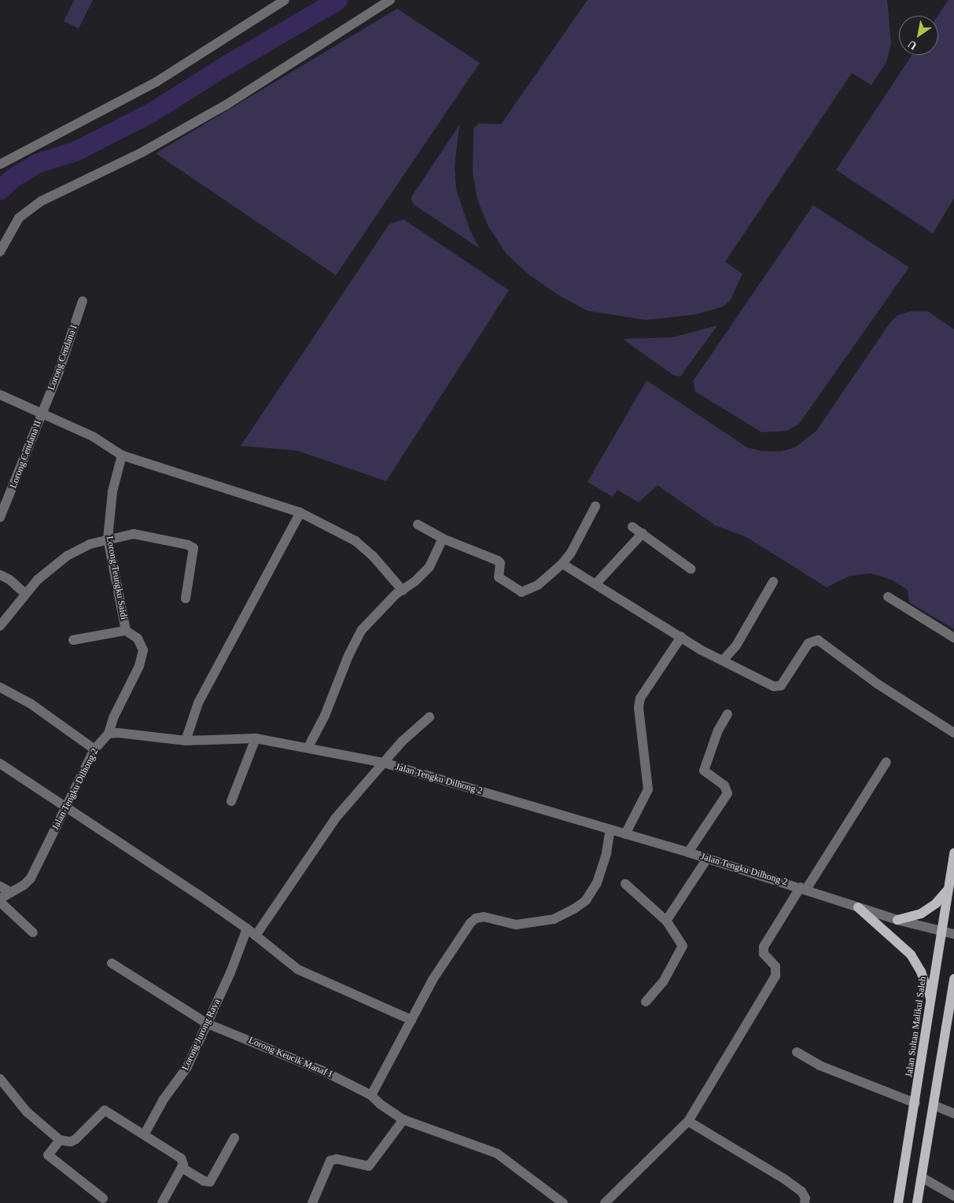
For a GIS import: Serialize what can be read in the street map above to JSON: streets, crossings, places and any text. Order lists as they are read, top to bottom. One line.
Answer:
{"streets":{"main road":["Jalan Sultan Malikul Saleh"],"street":["Lorong Cendana I","Lorong Cendana II","Lorong Teungku Saidi","Jalan Tengku Dilhong 2","Lorong Jurong Raya","Lorong Keucik Manaf I"]},"crossings":[["Lorong Cendana I","Lorong Cendana II"],["Lorong Teungku Saidi","Jalan Tengku Dilhong 2"],["Jalan Tengku Dilhong 2","Jalan Sultan Malikul Saleh"],["Lorong Jurong Raya","Lorong Keucik Manaf I"]],"north":"bottom left"}
